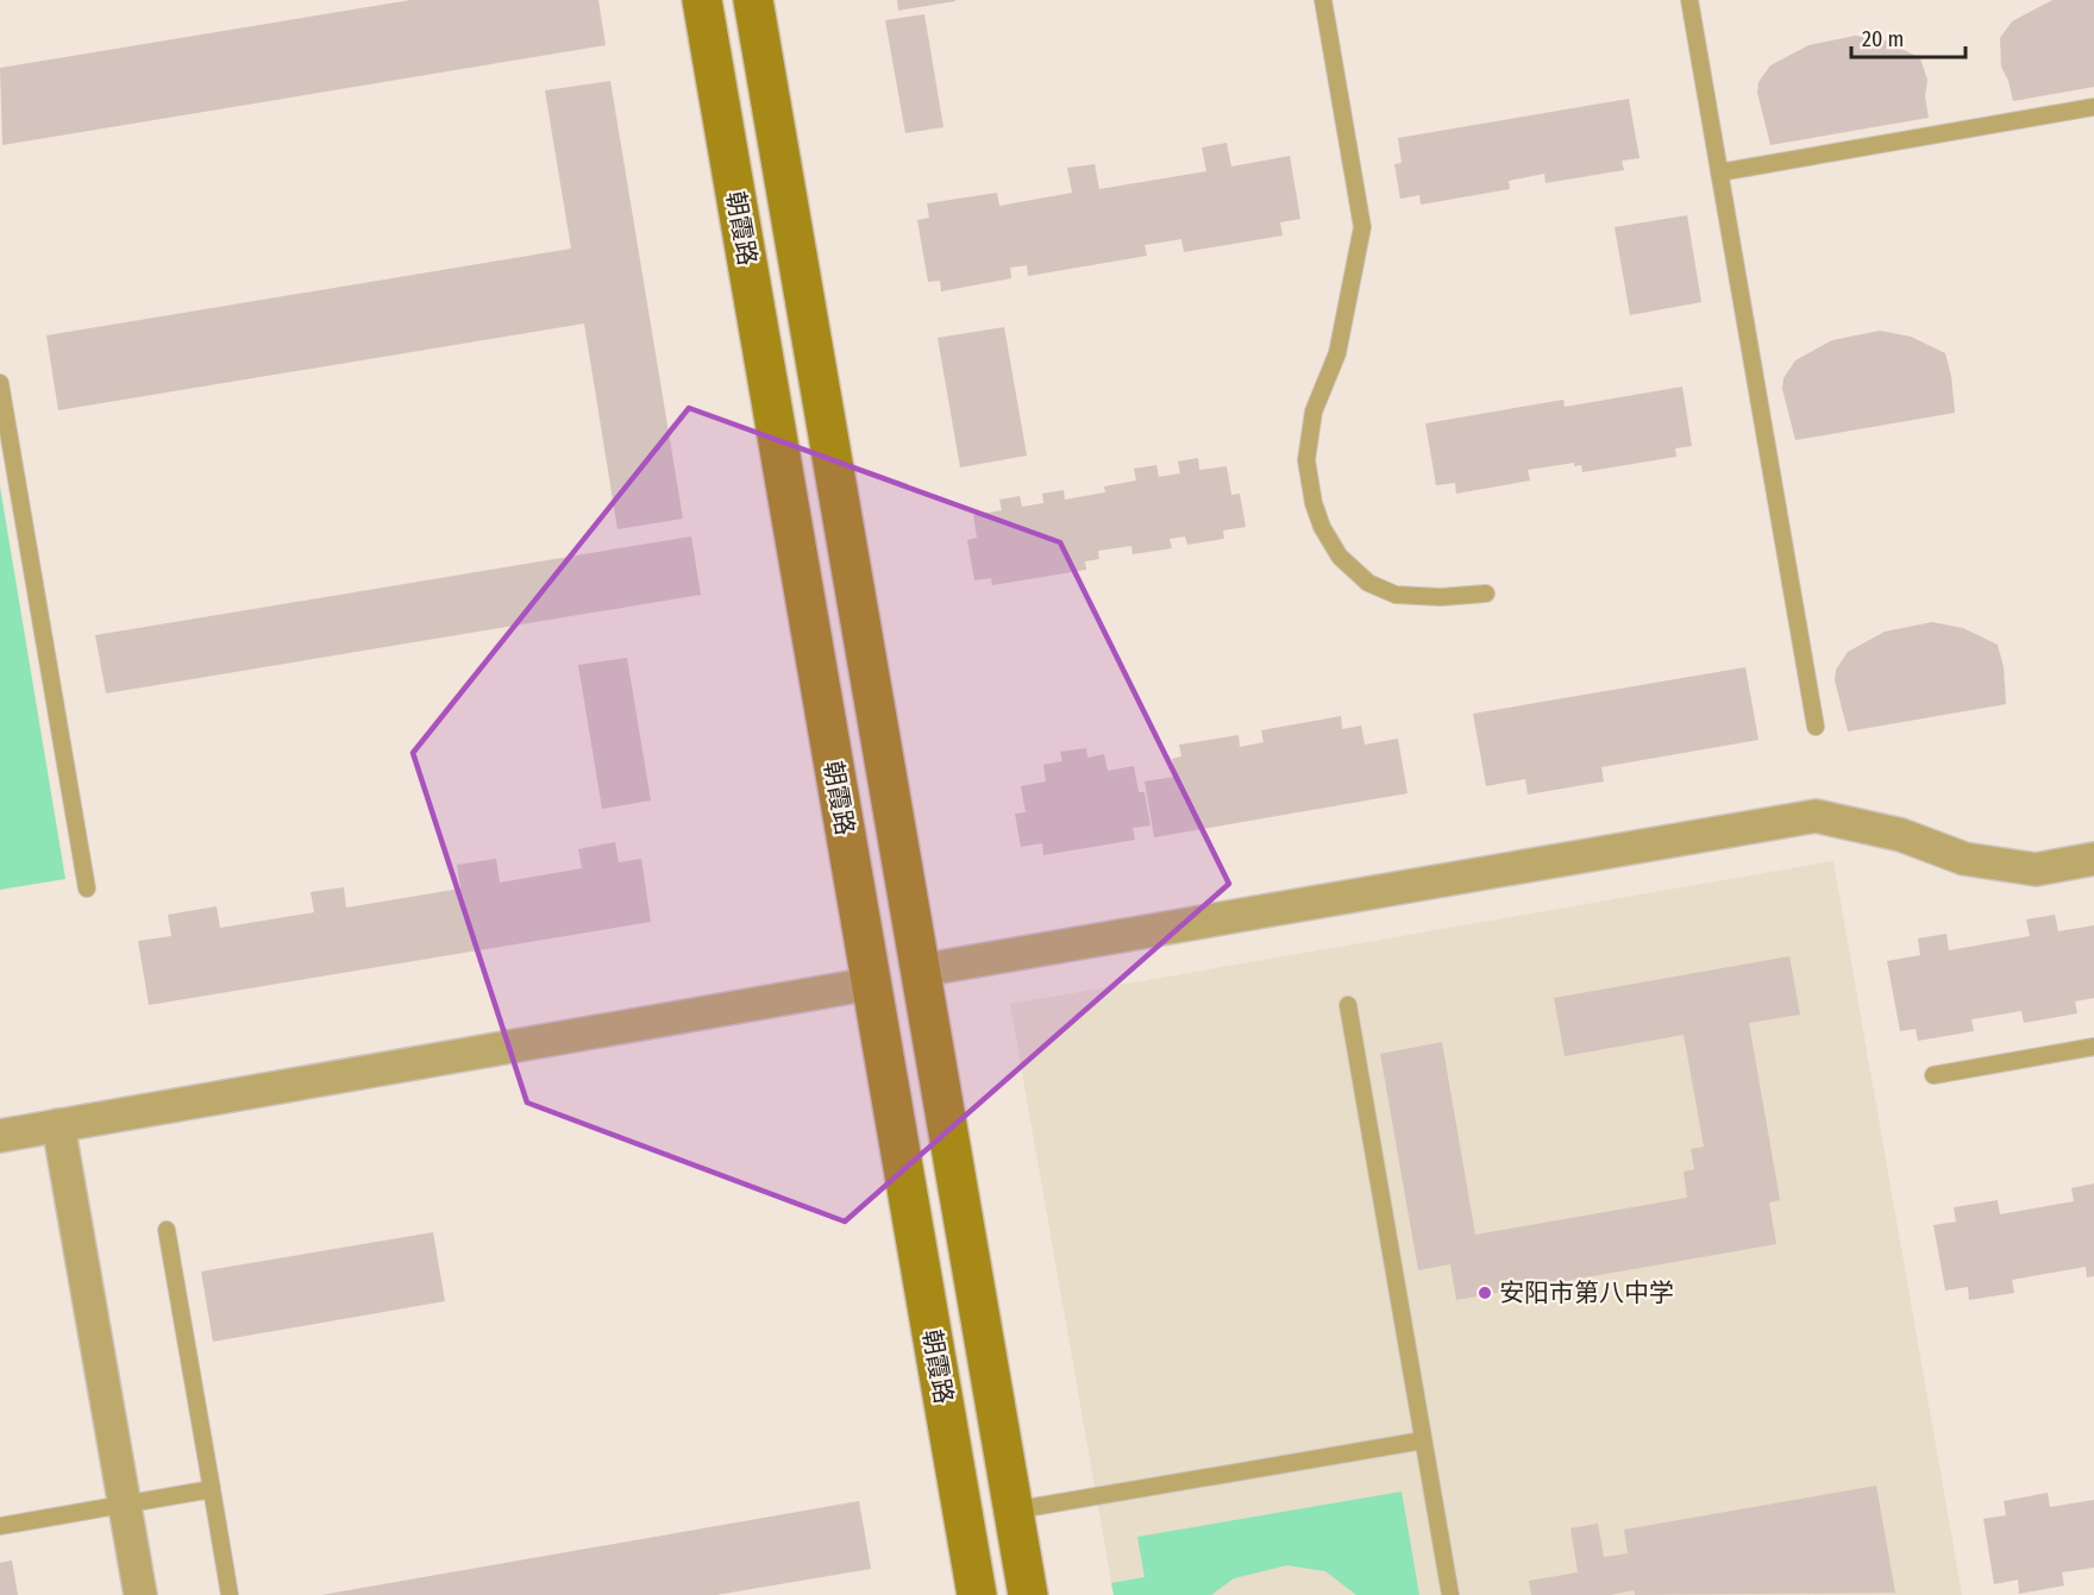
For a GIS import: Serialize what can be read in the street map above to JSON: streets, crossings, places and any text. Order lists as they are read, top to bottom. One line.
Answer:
{"streets":{"street":["朝霞路"]},"places":["安阳市第八中学"],"scale_bar":"20 m"}
